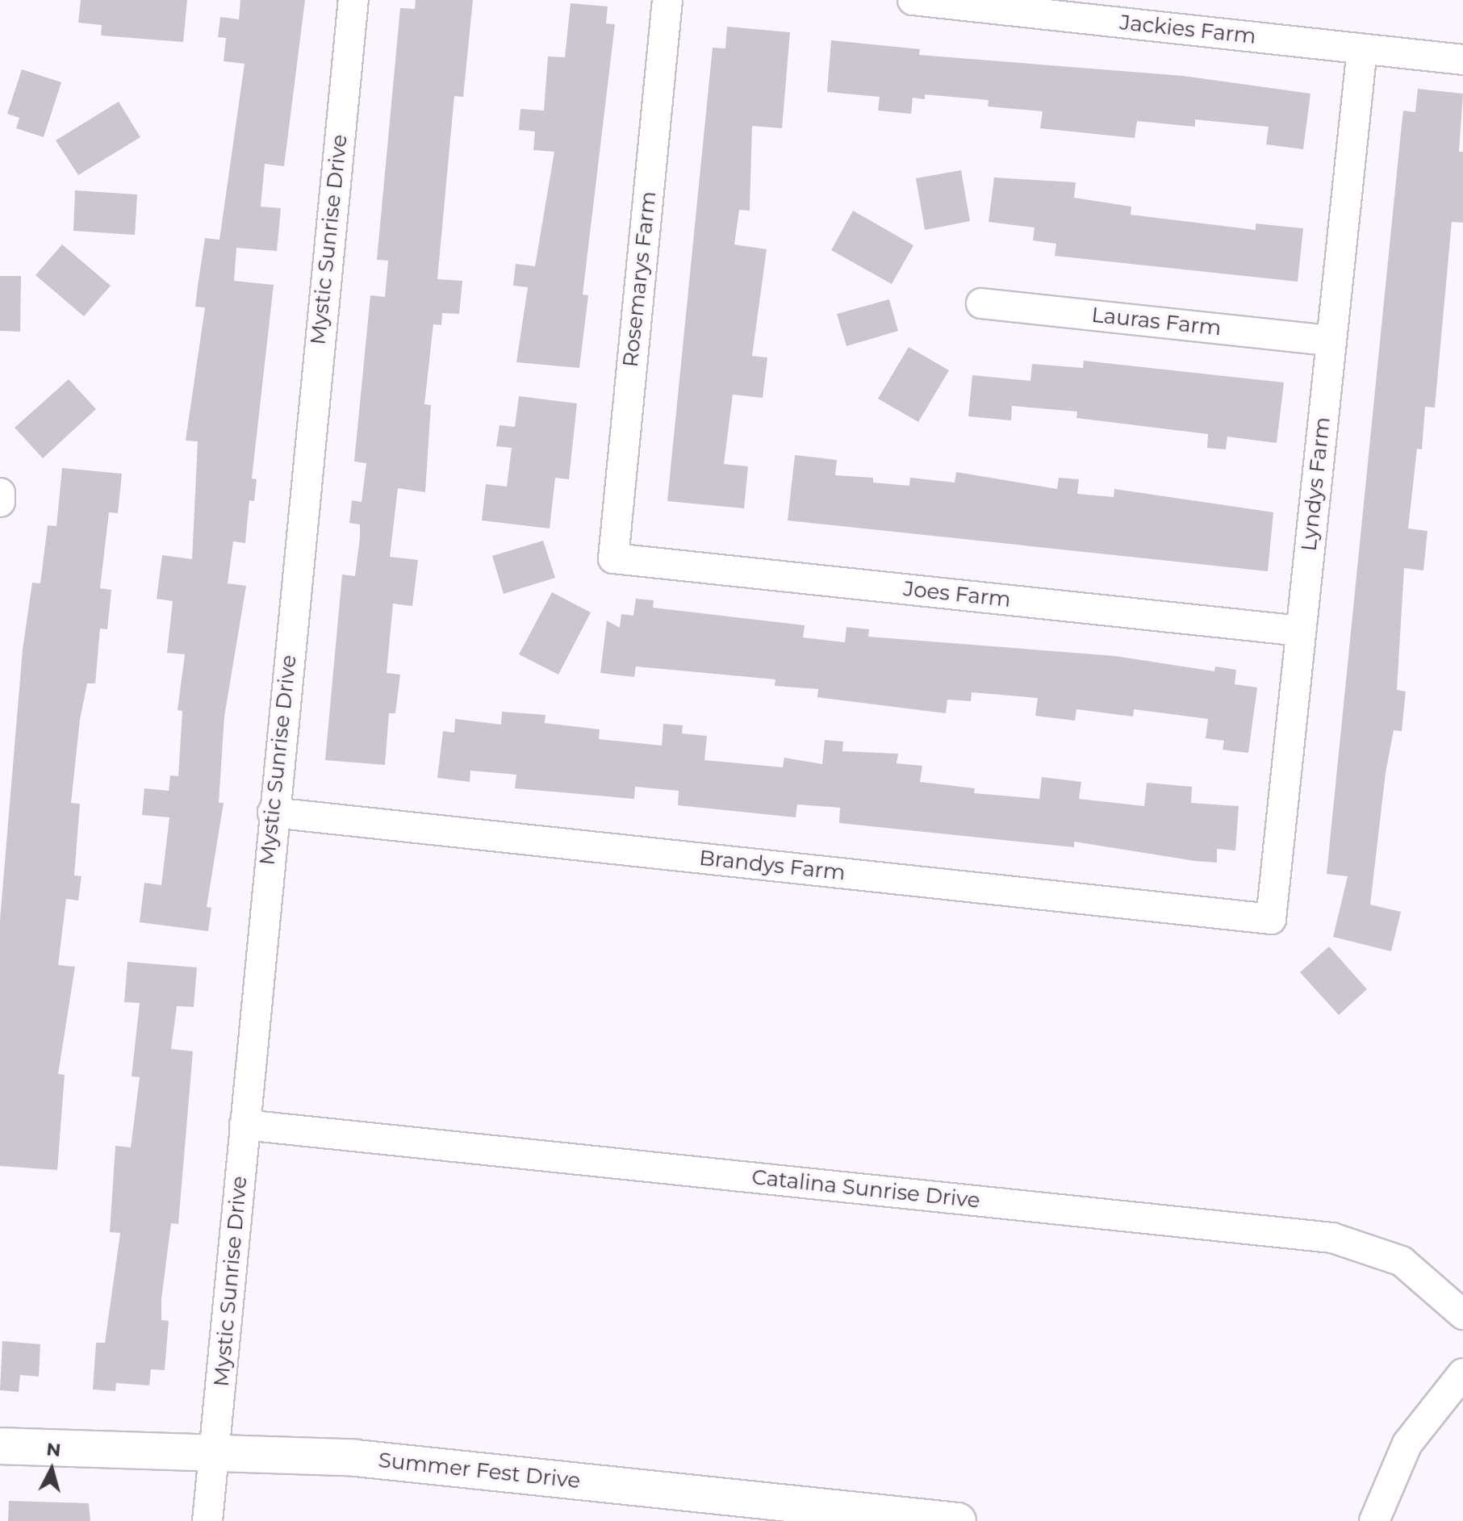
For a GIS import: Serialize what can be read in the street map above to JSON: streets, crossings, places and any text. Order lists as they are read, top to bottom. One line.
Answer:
{"streets":{"street":["Jackies Farm","Mystic Sunrise Drive","Rosemarys Farm","Lauras Farm","Lyndys Farm","Joes Farm","Brandys Farm","Catalina Sunrise Drive","Summer Fest Drive"]},"crossings":[["Jackies Farm","Lyndys Farm"],["Mystic Sunrise Drive","Brandys Farm"],["Mystic Sunrise Drive","Catalina Sunrise Drive"],["Mystic Sunrise Drive","Summer Fest Drive"],["Rosemarys Farm","Joes Farm"],["Lauras Farm","Lyndys Farm"],["Lyndys Farm","Joes Farm"],["Lyndys Farm","Brandys Farm"]],"north":"top"}
